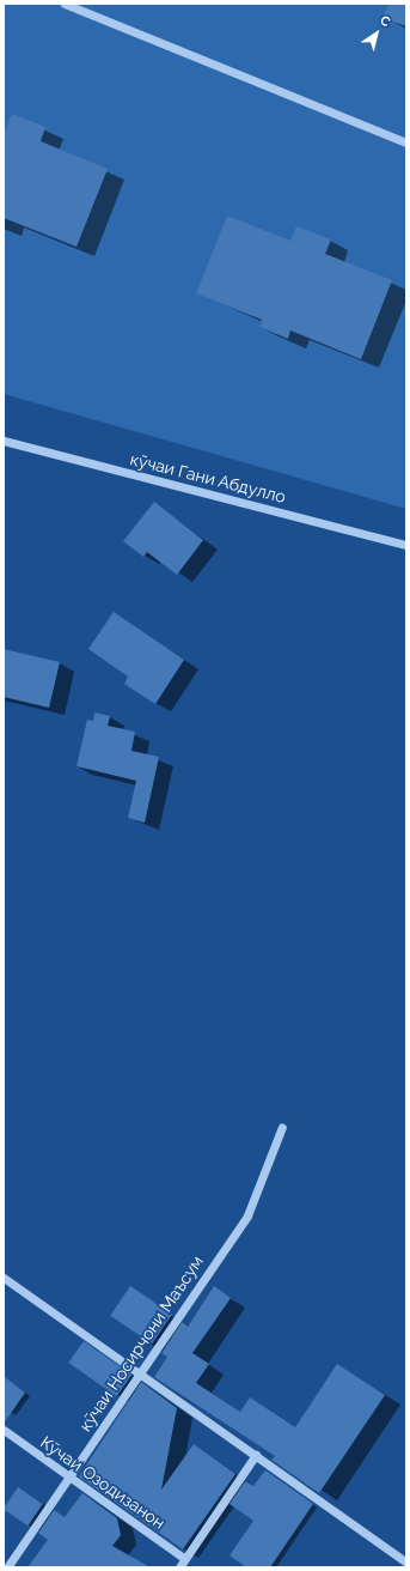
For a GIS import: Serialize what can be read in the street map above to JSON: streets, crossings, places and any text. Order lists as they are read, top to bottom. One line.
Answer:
{"streets":{"street":["кӯчаи Гани Абдулло","кӯчаи Носирчони Маъсум","Кӯчаи Озодизанон"]},"crossings":[["кӯчаи Носирчони Маъсум","Кӯчаи Озодизанон"]],"north":"top right"}
